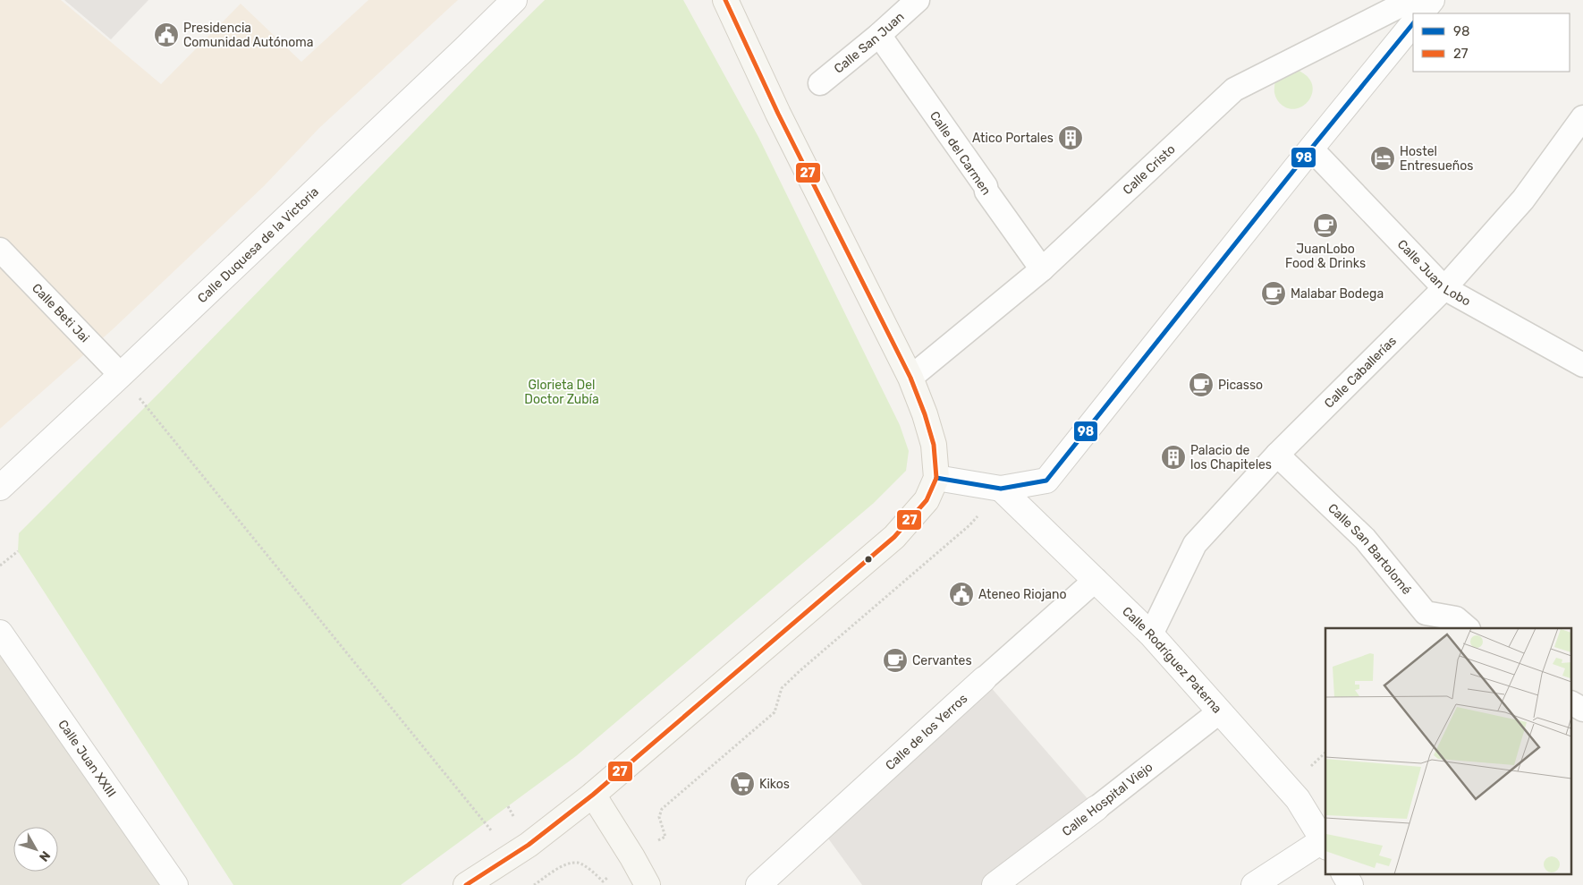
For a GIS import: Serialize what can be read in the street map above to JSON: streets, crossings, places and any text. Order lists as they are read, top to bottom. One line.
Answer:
{"streets":{"street":["Calle San Juan","Calle del Carmen","Calle Cristo","Calle Duquesa de la Victoria","Calle Juan Lobo","Calle Beti Jai","Calle Caballerías","Calle San Bartolomé","Calle Rodríguez Paterna","Calle de los Yerros","Calle Juan XXIII","Calle Hospital Viejo"]},"crossings":[["Calle San Juan","Calle del Carmen"],["Calle del Carmen","Calle Cristo"],["Calle Duquesa de la Victoria","Calle Beti Jai"],["Calle Juan Lobo","Calle Caballerías"],["Calle Caballerías","Calle San Bartolomé"],["Calle Caballerías","Calle Rodríguez Paterna"],["Calle Rodríguez Paterna","Calle de los Yerros"],["Calle Rodríguez Paterna","Calle Hospital Viejo"]],"parks":["Glorieta Del Doctor Zubía"],"places":{"public building":["Presidencia Comunidad Autónoma","Ateneo Riojano"],"building":["Atico Portales","Palacio de los Chapiteles"],"hotel":["Hostel Entresueños"],"cafe":["JuanLobo Food & Drinks","Malabar Bodega","Picasso","Cervantes"],"supermarket":["Kikos"]},"lines":["transit line 27","transit line 98"],"legend":["98","27"],"north":"bottom right"}
